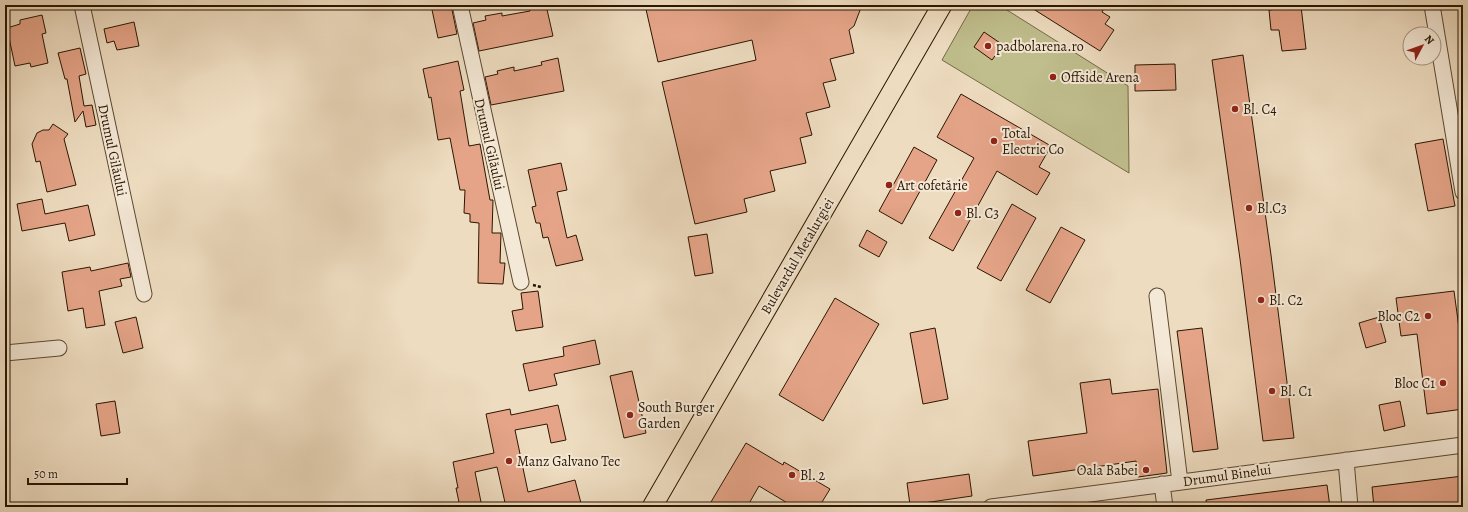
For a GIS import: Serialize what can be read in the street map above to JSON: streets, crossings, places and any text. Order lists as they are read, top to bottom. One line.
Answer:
{"streets":{"main road":["Bulevardul Metalurgiei"],"street":["Drumul Gilăului","Drumul Binelui"]},"places":["padbolarena.ro","Offside Arena","Bl. C4","Total Electric Co","Art cofetărie","Bl.C3","Bl. C3","Bl. C2","Bloc C2","Bloc C1","Bl. C1","South Burger Garden","Manz Galvano Tec","Oala Babei","Bl. 2"],"scale_bar":"50 m","north":"top right"}
